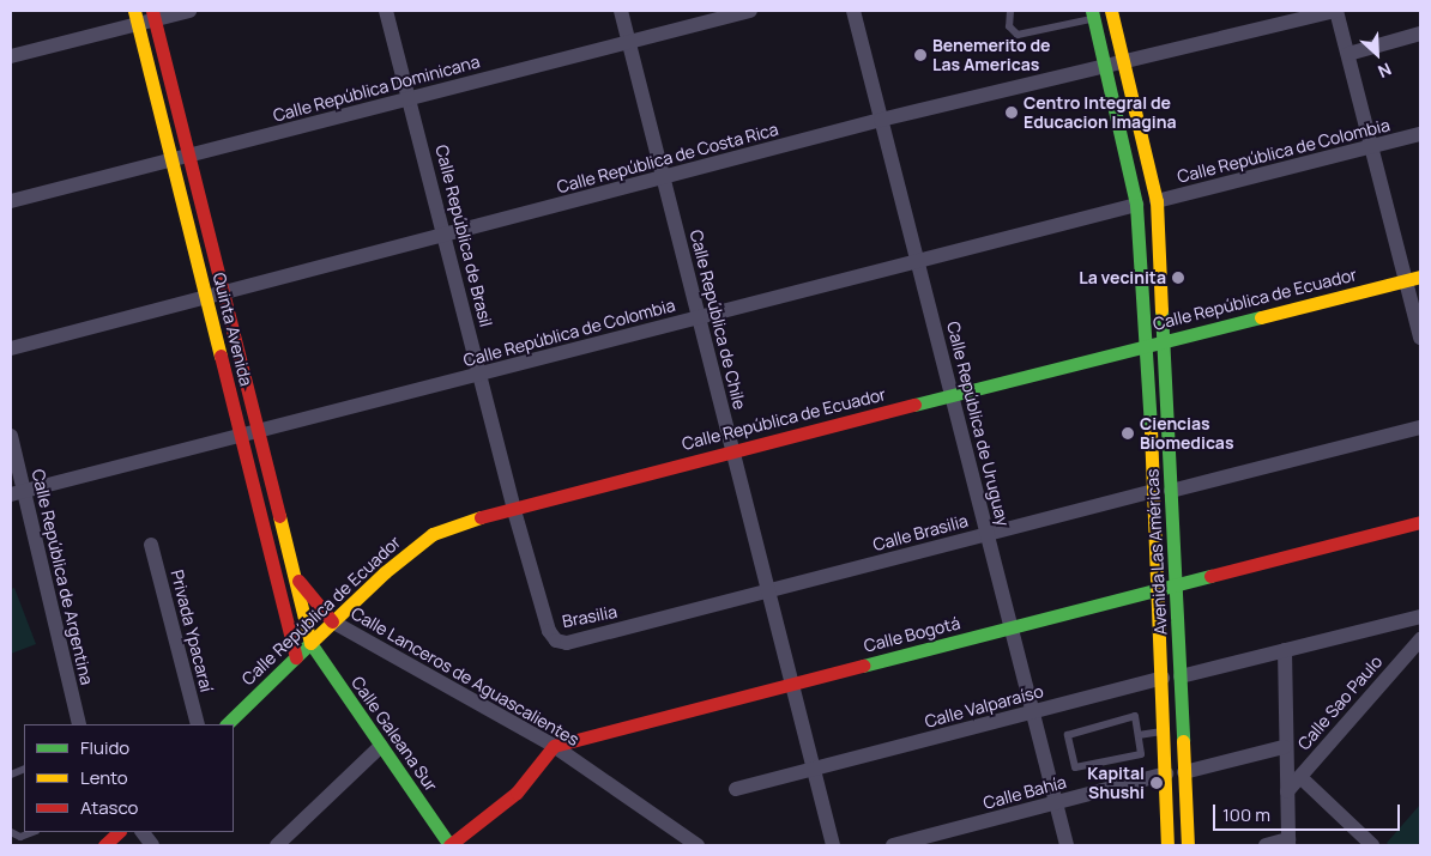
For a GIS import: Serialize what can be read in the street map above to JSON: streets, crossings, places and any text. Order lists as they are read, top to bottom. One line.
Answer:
{"streets":{"street":["Calle República Dominicana","Calle República de Colombia","Calle República de Costa Rica","Calle República de Brasil","Calle República de Ecuador","Calle República de Chile","Quinta Avenida","Calle República de Uruguay","Calle Brasilia","Avenida Las Américas","Calle República de Argentina","Brasilia","Privada Ypacaraí","Calle Bogotá","Calle Lanceros de Aguascalientes","Calle Sao Paulo","Calle Valparaíso","Calle Galeana Sur","Calle Bahía"]},"crossings":[["Calle República Dominicana","Calle República de Brasil"],["Calle República Dominicana","Calle República de Chile"],["Calle República Dominicana","Quinta Avenida"],["Calle República de Colombia","Calle República de Brasil"],["Calle República de Colombia","Calle República de Chile"],["Calle República de Colombia","Quinta Avenida"],["Calle República de Colombia","Calle República de Uruguay"],["Calle República de Colombia","Avenida Las Américas"],["Calle República de Colombia","Calle República de Argentina"],["Calle República de Costa Rica","Calle República de Brasil"],["Calle República de Costa Rica","Calle República de Chile"],["Calle República de Costa Rica","Quinta Avenida"],["Calle República de Costa Rica","Calle República de Uruguay"],["Calle República de Costa Rica","Avenida Las Américas"],["Calle República de Brasil","Calle República de Ecuador"],["Calle República de Brasil","Brasilia"],["Calle República de Ecuador","Calle República de Chile"],["Calle República de Ecuador","Quinta Avenida"],["Calle República de Ecuador","Calle República de Uruguay"],["Calle República de Ecuador","Avenida Las Américas"],["Calle República de Ecuador","Brasilia"],["Calle República de Ecuador","Calle Lanceros de Aguascalientes"],["Calle República de Ecuador","Calle Galeana Sur"],["Calle República de Chile","Calle Brasilia"],["Calle República de Chile","Brasilia"],["Calle República de Chile","Calle Bogotá"],["Calle República de Chile","Calle Valparaíso"],["Quinta Avenida","Calle Galeana Sur"],["Calle República de Uruguay","Calle Brasilia"],["Calle República de Uruguay","Calle Bogotá"],["Calle República de Uruguay","Calle Valparaíso"],["Calle República de Uruguay","Calle Bahía"],["Calle Brasilia","Avenida Las Américas"],["Calle Brasilia","Brasilia"],["Avenida Las Américas","Calle Bogotá"],["Avenida Las Américas","Calle Valparaíso"],["Avenida Las Américas","Calle Bahía"],["Calle Bogotá","Calle Lanceros de Aguascalientes"]],"places":["Benemerito de Las Americas","Centro Integral de Educacion Imagina","La vecinita","Ciencias Biomedicas","Kapital Shushi"],"legend":["Fluido","Lento","Atasco"],"scale_bar":"100 m","north":"bottom right"}
